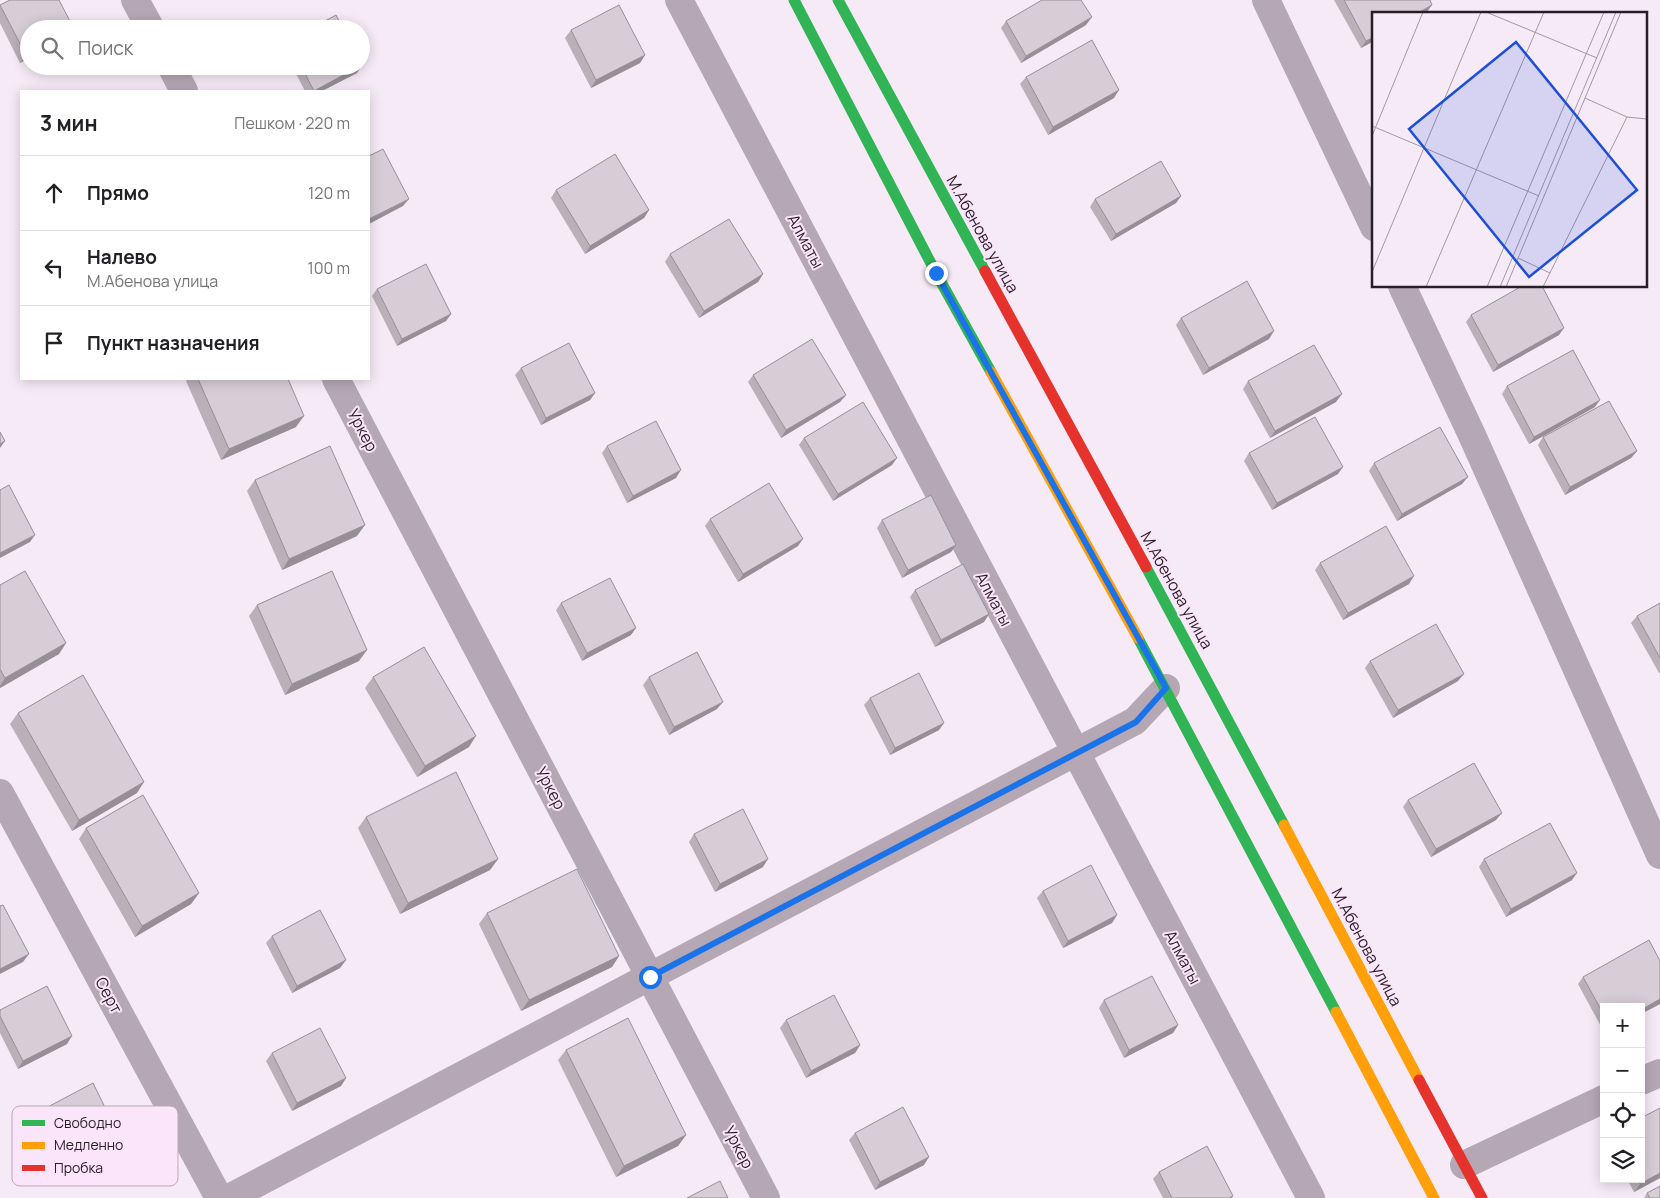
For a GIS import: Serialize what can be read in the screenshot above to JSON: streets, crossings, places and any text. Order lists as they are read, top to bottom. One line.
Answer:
{"streets":{"main road":["М.Абенова улица"],"street":["Алматы","Уркер","Серт"]},"legend":["Свободно","Медленно","Пробка"],"page":{"search":"Поиск","heading":["3 мин","Пешком · 220 m"],"list":[["Прямо","120 m"],["Налево","М.Абенова улица","100 m"],"Пункт назначения"],"map_buttons":["+","−"]}}
